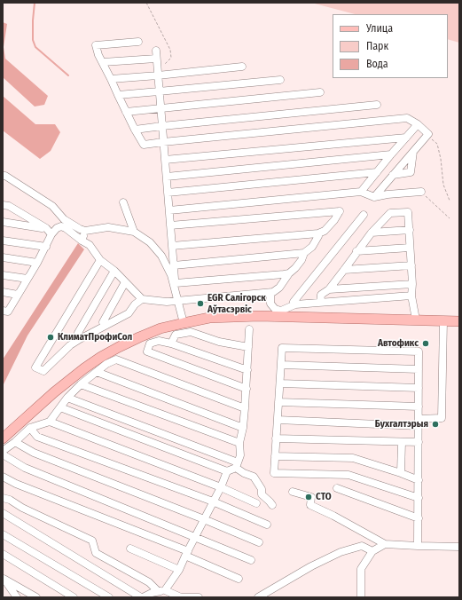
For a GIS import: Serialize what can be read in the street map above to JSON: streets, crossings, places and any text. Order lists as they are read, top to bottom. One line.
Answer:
{"places":["EGR Салігорск Аўтасэрвіс","КлиматПрофиСол","Автофикс","Бухгалтэрыя","СТО"],"legend":["Улица","Парк","Вода"]}
